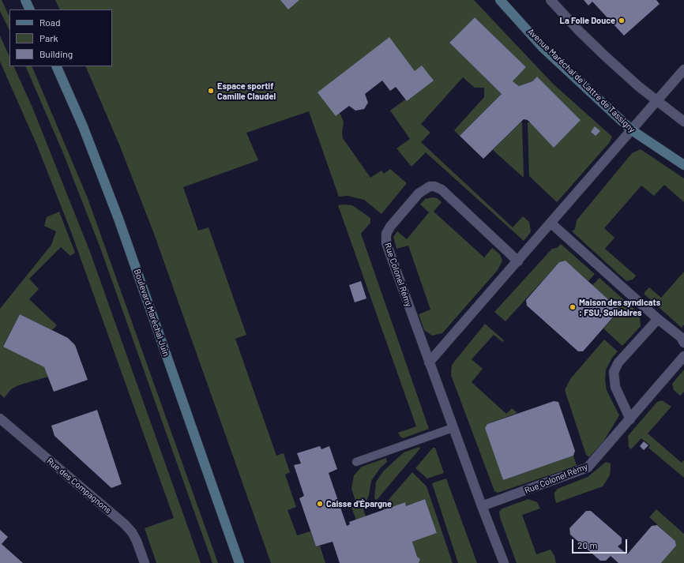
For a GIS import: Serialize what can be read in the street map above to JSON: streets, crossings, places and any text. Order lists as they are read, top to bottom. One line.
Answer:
{"streets":{"main road":["Avenue Maréchal de Lattre de Tassigny","Boulevard Maréchal Juin"],"street":["Rue Colonel Rémy","Rue des Compagnons"]},"places":["La Folie Douce","Espace sportif Camille Claudel","Maison des syndicats : FSU, Solidaires","Caisse d'Épargne"],"legend":["Road","Park","Building"],"scale_bar":"20 m"}
